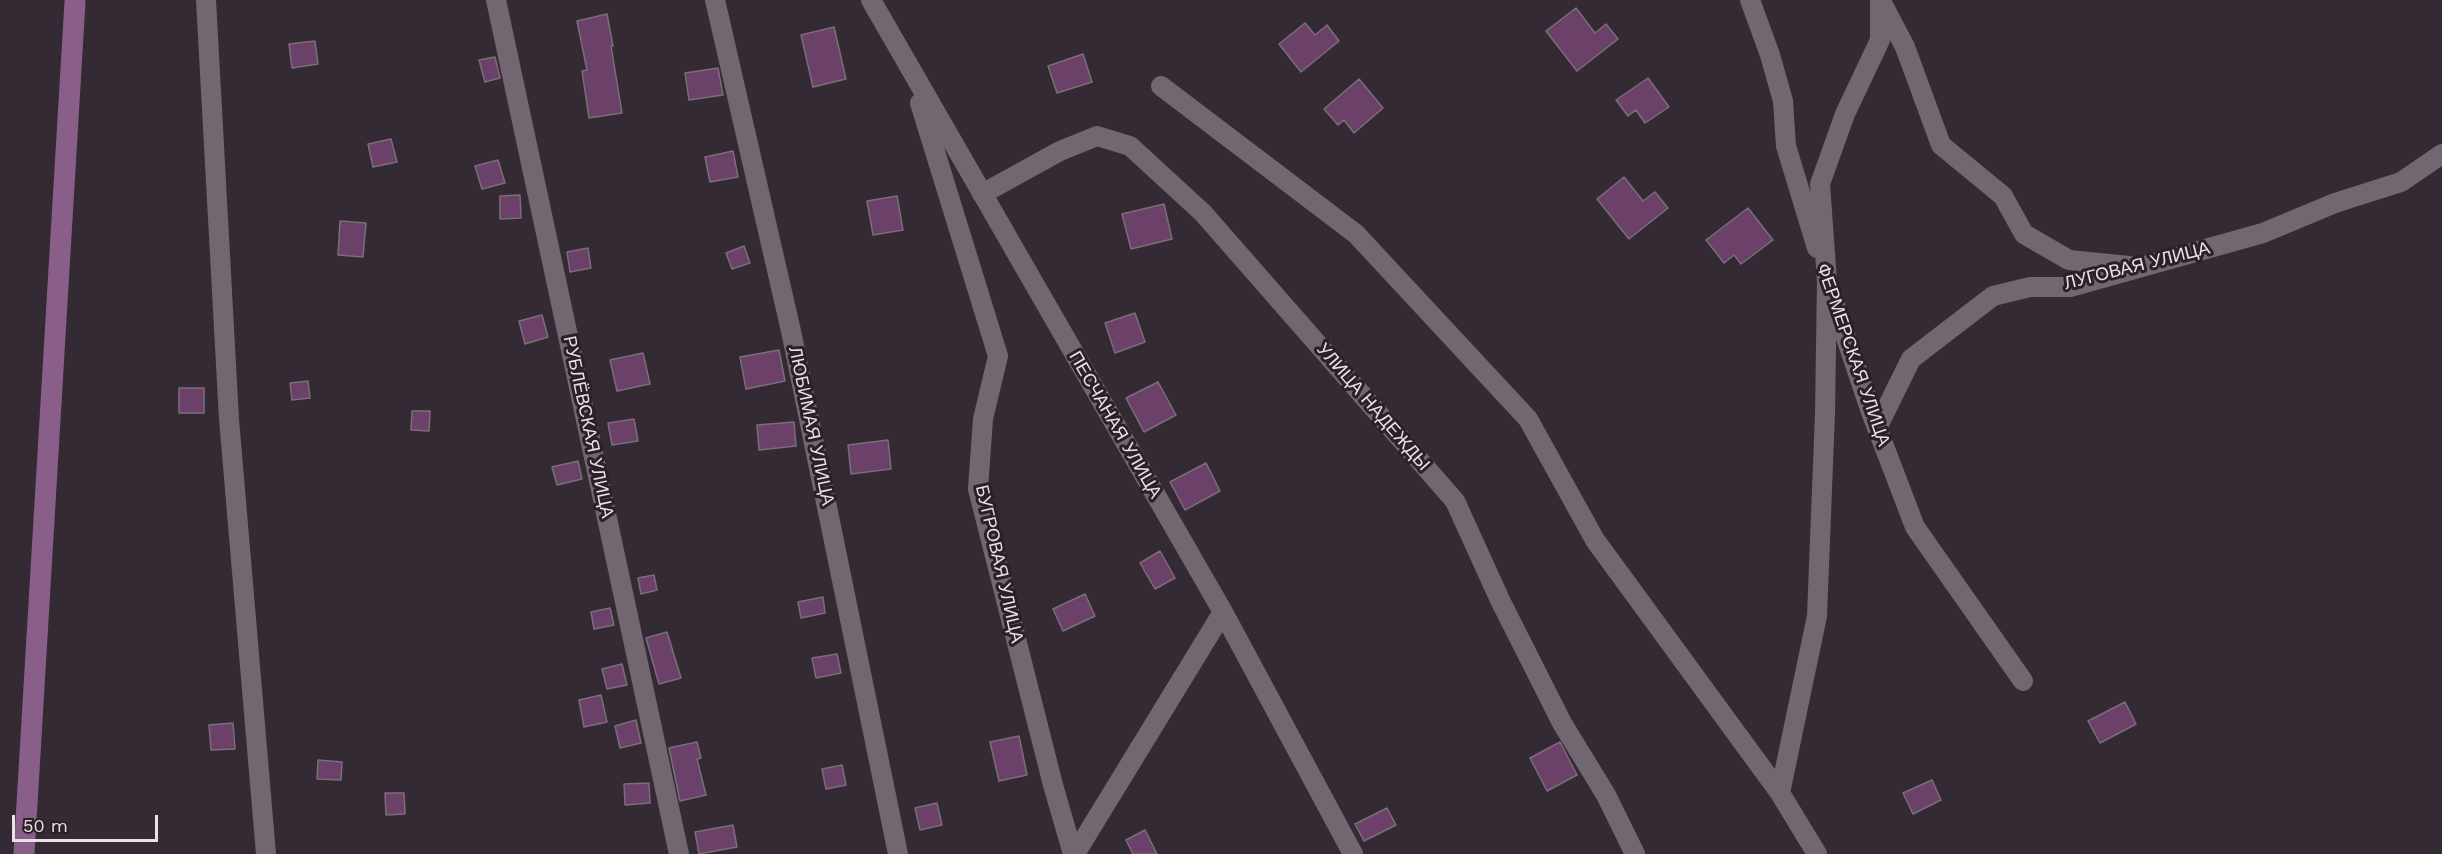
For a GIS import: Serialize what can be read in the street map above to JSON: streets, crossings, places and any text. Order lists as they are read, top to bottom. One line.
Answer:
{"streets":{"street":["ЛУГОВАЯ УЛИЦА","ФЕРМЕРСКАЯ УЛИЦА","УЛИЦА НАДЕЖДЫ","ПЕСЧАНАЯ УЛИЦА","ЛЮБИМАЯ УЛИЦА","РУБЛЁВСКАЯ УЛИЦА","БУГРОВАЯ УЛИЦА"]},"crossings":[["ЛУГОВАЯ УЛИЦА","ФЕРМЕРСКАЯ УЛИЦА"],["УЛИЦА НАДЕЖДЫ","ПЕСЧАНАЯ УЛИЦА"],["ПЕСЧАНАЯ УЛИЦА","БУГРОВАЯ УЛИЦА"]],"scale_bar":"50 m"}
